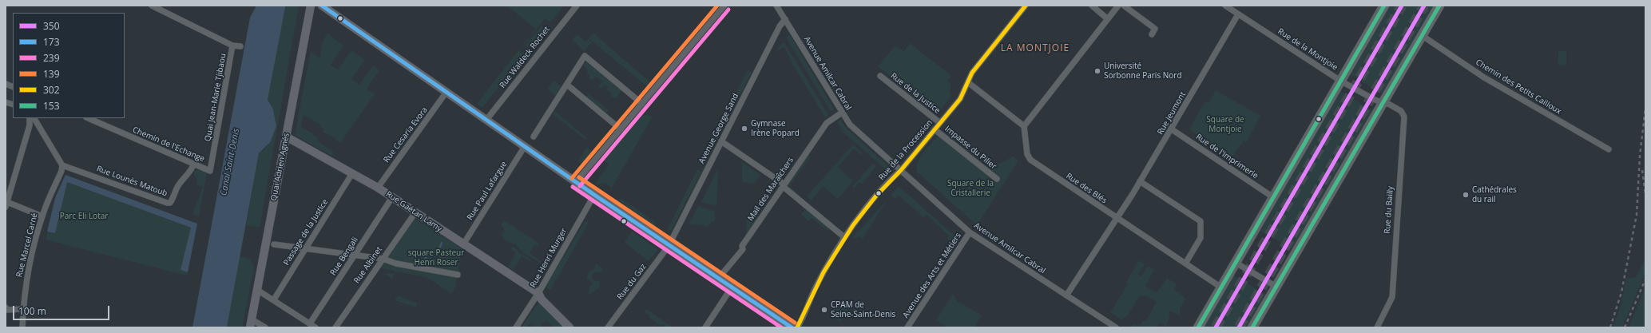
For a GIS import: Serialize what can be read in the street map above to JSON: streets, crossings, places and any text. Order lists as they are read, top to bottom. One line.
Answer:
{"streets":{"street":["Rue de la Montjoie","Rue Waldeck Rochet","Avenue Amilcar Cabral","Chemin des Petits Cailloux","Rue de la Justice","Quai Jean-Marie Tjibaou","Rue Jeumont","Avenue George Sand","Rue Cesaria Evora","Chemin de l'Echange","Impasse du Pilier","Rue de la Procession","Rue de l'Imprimerie","Quai Adrien Agnés","Rue Lounès Matoub","Rue des Blés","Mail des Maraîchers","Rue Paul Lafargue","Rue du Bailly","Rue Gaétan Lamy","Passage de la Justice","Rue Marcel Carné","Rue Bengali","Rue Henri Murger","Rue Albinet","Avenue des Arts et Métiers","Rue du Gaz"]},"crossings":[["Rue de la Montjoie","Rue Jeumont"],["Rue de la Montjoie","Rue du Bailly"],["Avenue Amilcar Cabral","Rue Jeumont"],["Avenue Amilcar Cabral","Avenue George Sand"],["Avenue Amilcar Cabral","Rue de la Procession"],["Avenue Amilcar Cabral","Mail des Maraîchers"],["Avenue Amilcar Cabral","Avenue des Arts et Métiers"],["Rue de la Justice","Rue de la Procession"],["Quai Jean-Marie Tjibaou","Chemin de l'Echange"],["Rue Jeumont","Rue de l'Imprimerie"],["Rue Jeumont","Rue des Blés"],["Avenue George Sand","Rue du Gaz"],["Rue Cesaria Evora","Rue Gaétan Lamy"],["Chemin de l'Echange","Rue Lounès Matoub"],["Impasse du Pilier","Rue de la Procession"],["Quai Adrien Agnés","Rue Gaétan Lamy"],["Rue Lounès Matoub","Rue Marcel Carné"],["Rue Paul Lafargue","Rue Gaétan Lamy"],["Rue Gaétan Lamy","Passage de la Justice"],["Rue Gaétan Lamy","Rue Bengali"],["Rue Gaétan Lamy","Rue Henri Murger"],["Rue Gaétan Lamy","Rue Albinet"]],"districts":["LA MONTJOIE"],"water":["Canal Saint-Denis"],"parks":["Square de Montjoie","Square de la Cristallerie","Parc Eli Lotar","square Pasteur Henri Roser"],"places":["Université Sorbonne Paris Nord","Gymnase Irène Popard","Cathédrales du rail","CPAM de Seine-Saint-Denis"],"lines":["transit line 350","transit line 173","transit line 139","transit line 302","transit line 153","transit line 239"],"legend":["350","173","239","139","302","153"],"scale_bar":"100 m"}
